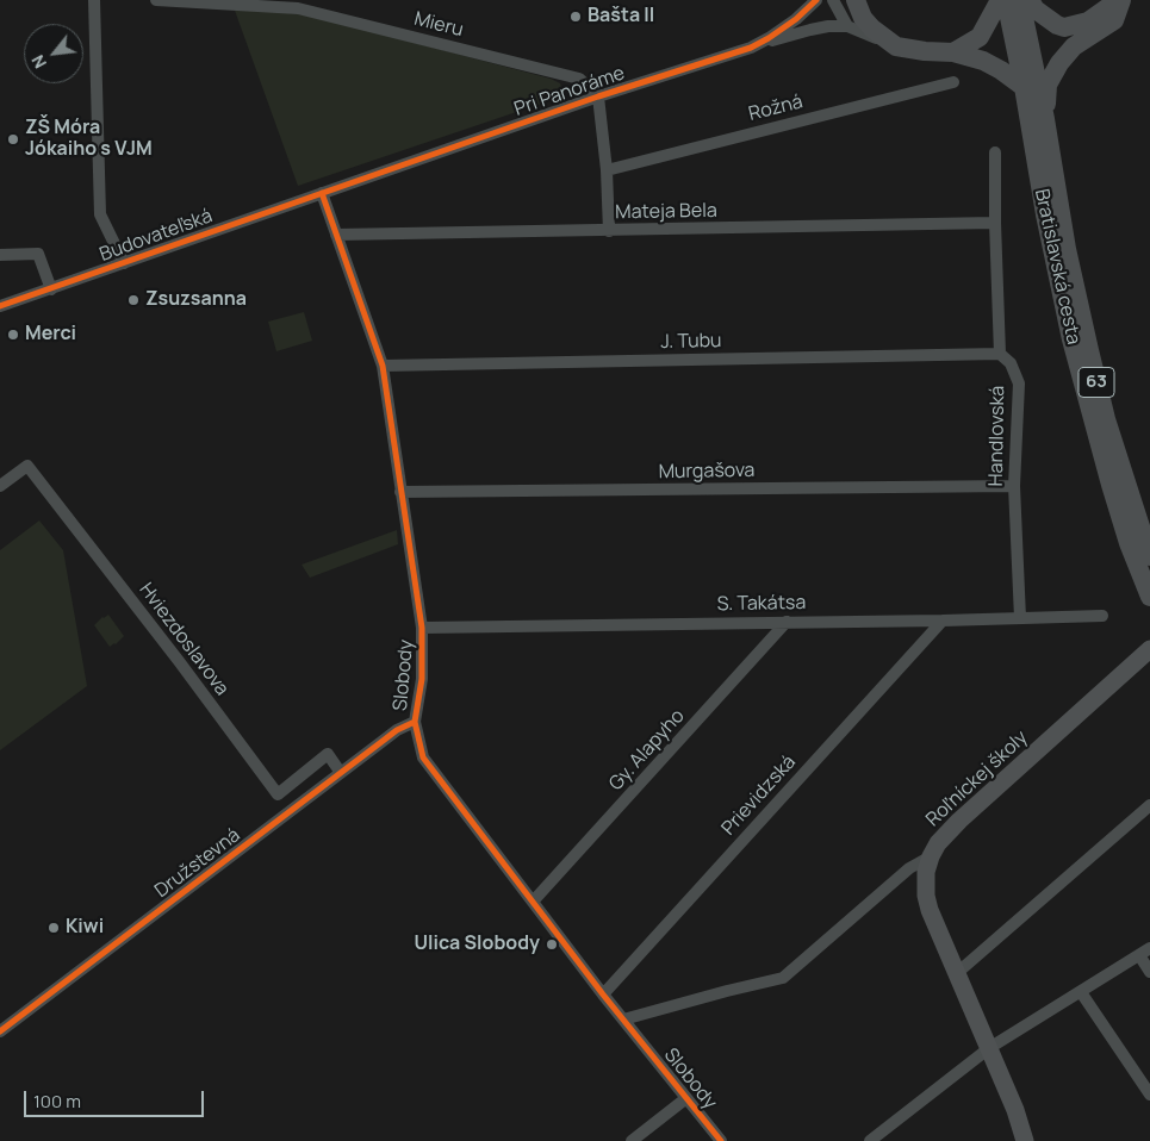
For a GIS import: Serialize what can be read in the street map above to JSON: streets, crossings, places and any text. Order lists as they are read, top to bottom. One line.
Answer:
{"streets":{"main road":["Bratislavská cesta","63","Roľníckej školy"],"street":["Mieru","Pri Panoráme","Rožná","Mateja Bela","Budovateľská","J. Tubu","Handlovská","Murgašova","S. Takátsa","Hviezdoslavova","Slobody","Gy. Alapyho","Prievidzská","Družstevná"]},"crossings":[["Mieru","Pri Panoráme"],["Pri Panoráme","Budovateľská"],["Pri Panoráme","Slobody"],["Mateja Bela","Slobody"],["Budovateľská","Slobody"],["J. Tubu","Handlovská"],["J. Tubu","Slobody"],["Handlovská","Murgašova"],["Handlovská","S. Takátsa"],["Murgašova","Slobody"],["S. Takátsa","Slobody"],["S. Takátsa","Gy. Alapyho"],["S. Takátsa","Prievidzská"],["Hviezdoslavova","Družstevná"],["Slobody","Gy. Alapyho"],["Slobody","Prievidzská"],["Slobody","Družstevná"]],"places":["Bašta II","ZŠ Móra Jókaiho s VJM","Zsuzsanna","Merci","Kiwi","Ulica Slobody"],"scale_bar":"100 m","north":"bottom left"}
